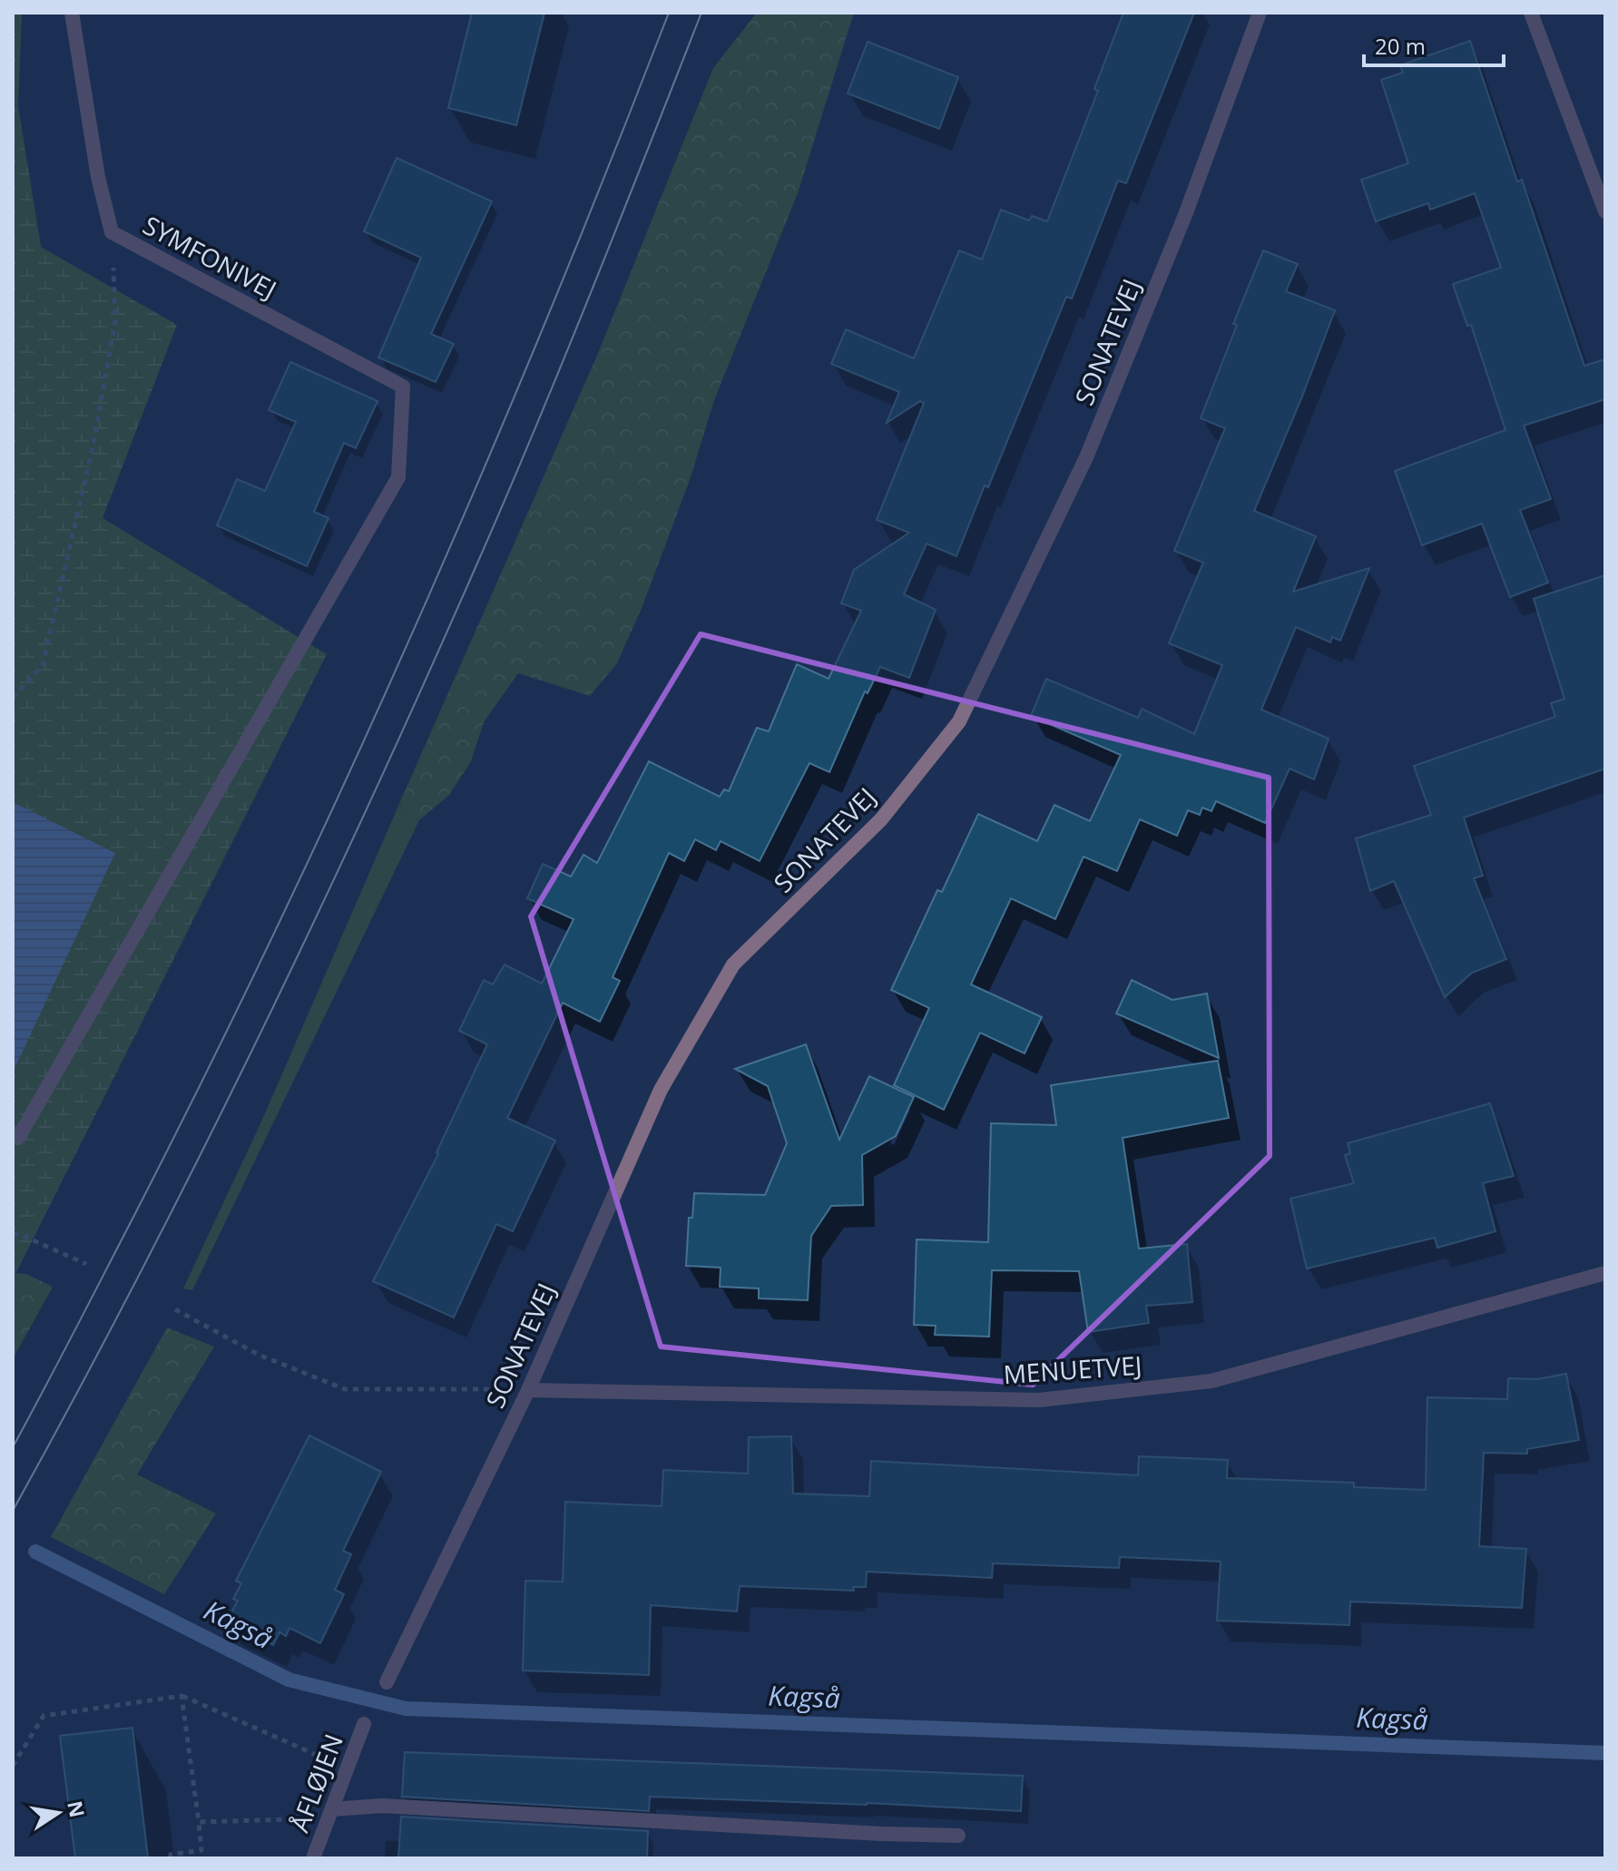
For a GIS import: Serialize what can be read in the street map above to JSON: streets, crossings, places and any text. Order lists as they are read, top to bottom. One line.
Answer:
{"streets":{"street":["SYMFONIVEJ","SONATEVEJ","MENUETVEJ","ÅFLØJEN"]},"crossings":[["SONATEVEJ","MENUETVEJ"]],"water":["Kagså"],"scale_bar":"20 m","north":"right"}
